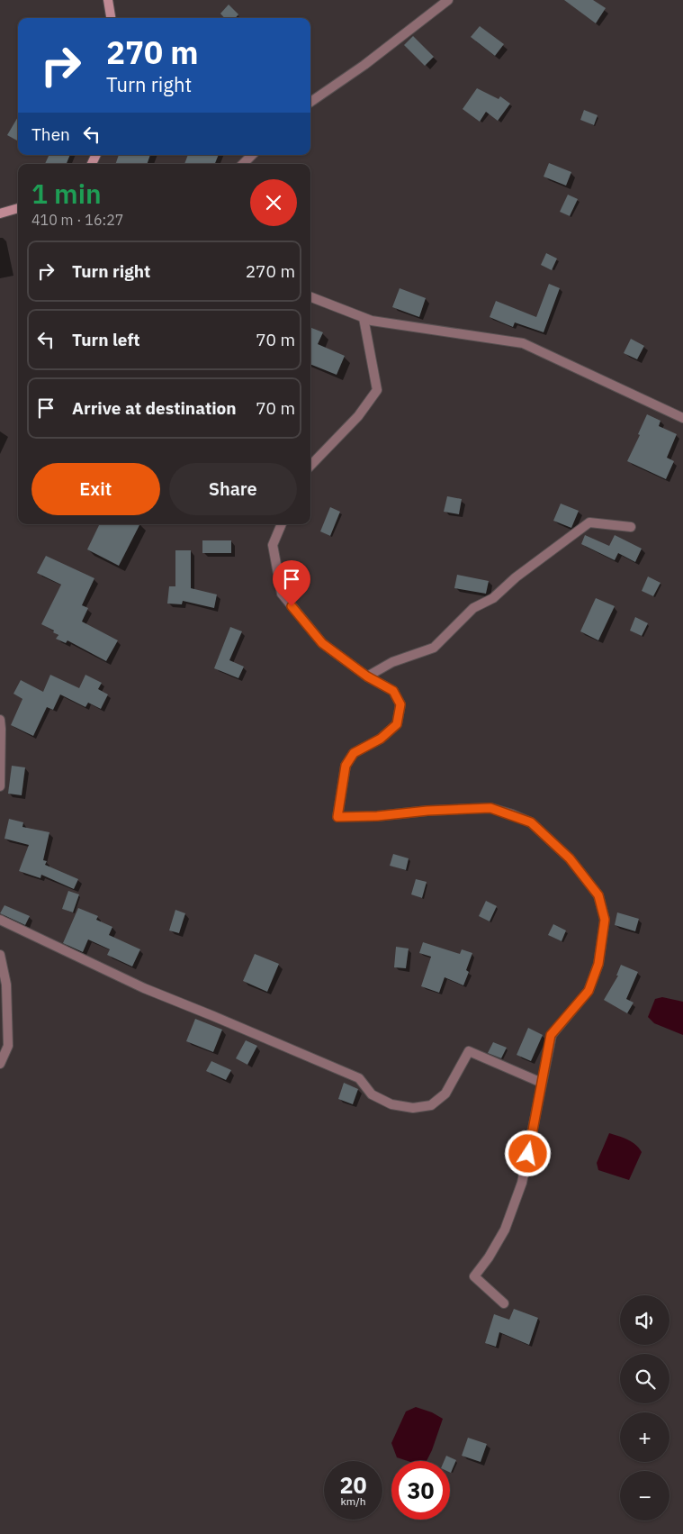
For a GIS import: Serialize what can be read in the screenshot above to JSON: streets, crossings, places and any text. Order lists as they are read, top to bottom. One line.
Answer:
{"page":{"turn":["270 m","Turn right"],"then":"Then","heading":["1 min","410 m · 16:27"],"list":[{"name":"Turn right","value":"270 m"},{"name":"Turn left","value":"70 m"},{"name":"Arrive at destination","value":"70 m"}],"buttons":["Exit","Share"],"map_buttons":["+","−"],"speed":"20 km/h","limit":"30"}}
